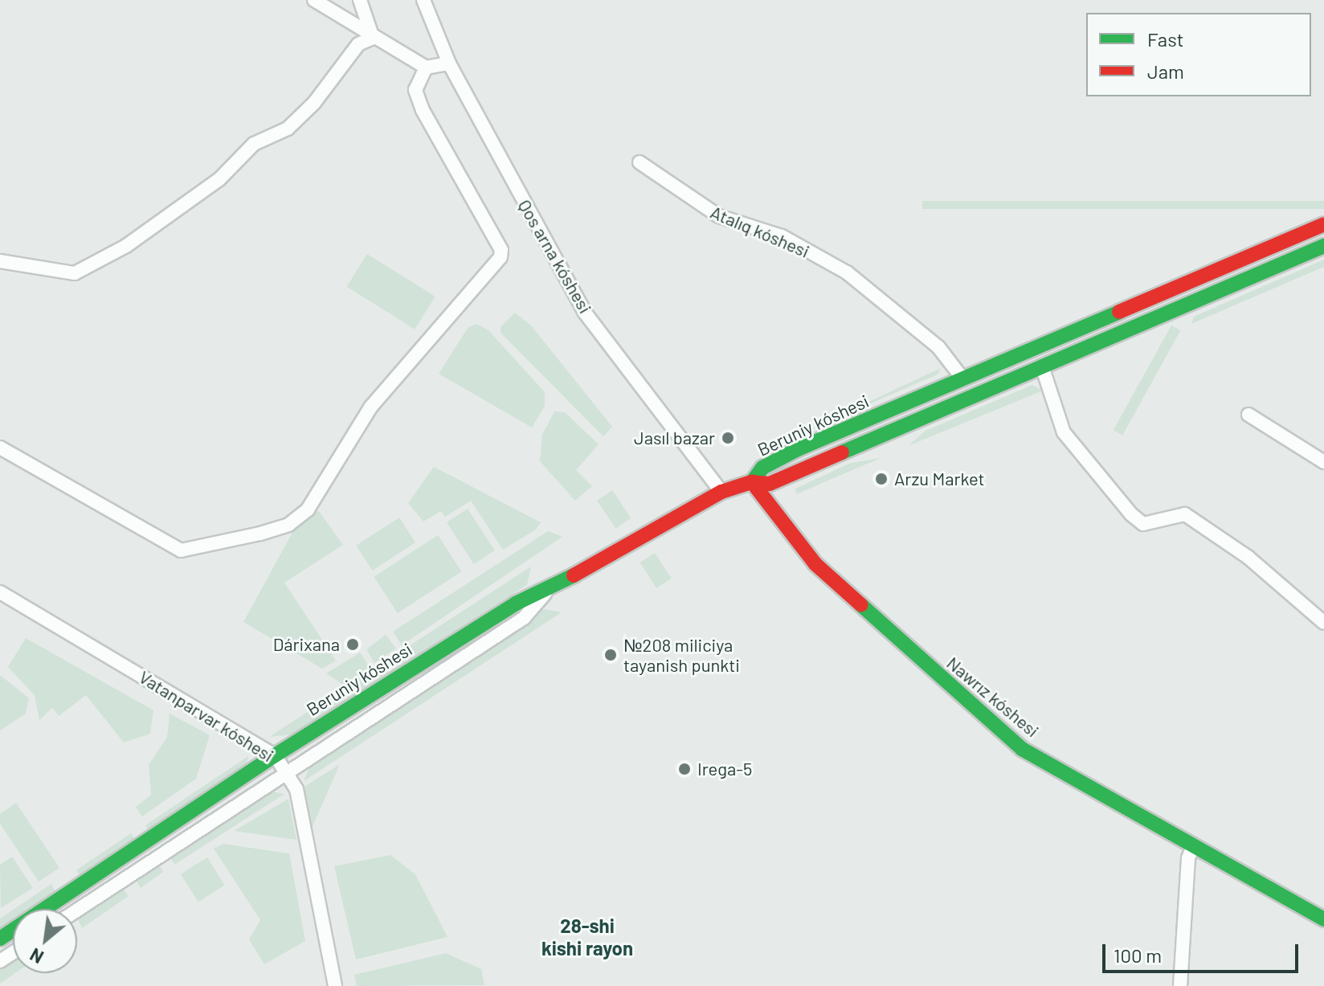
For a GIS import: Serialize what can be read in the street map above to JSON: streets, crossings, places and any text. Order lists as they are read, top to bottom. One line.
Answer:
{"streets":{"street":["Atalıq kóshesi","Qos arna kóshesi","Beruniy kóshesi","Nawrız kóshesi","Vatanparvar kóshesi"]},"crossings":[["Atalıq kóshesi","Beruniy kóshesi"],["Beruniy kóshesi","Nawrız kóshesi"],["Beruniy kóshesi","Vatanparvar kóshesi"]],"districts":["28-shi kishi rayon"],"places":["Jasıl bazar","Arzu Market","Dárixana","№208 miliciya tayanish punkti","Irega-5"],"legend":["Fast","Jam"],"scale_bar":"100 m","north":"bottom left"}
